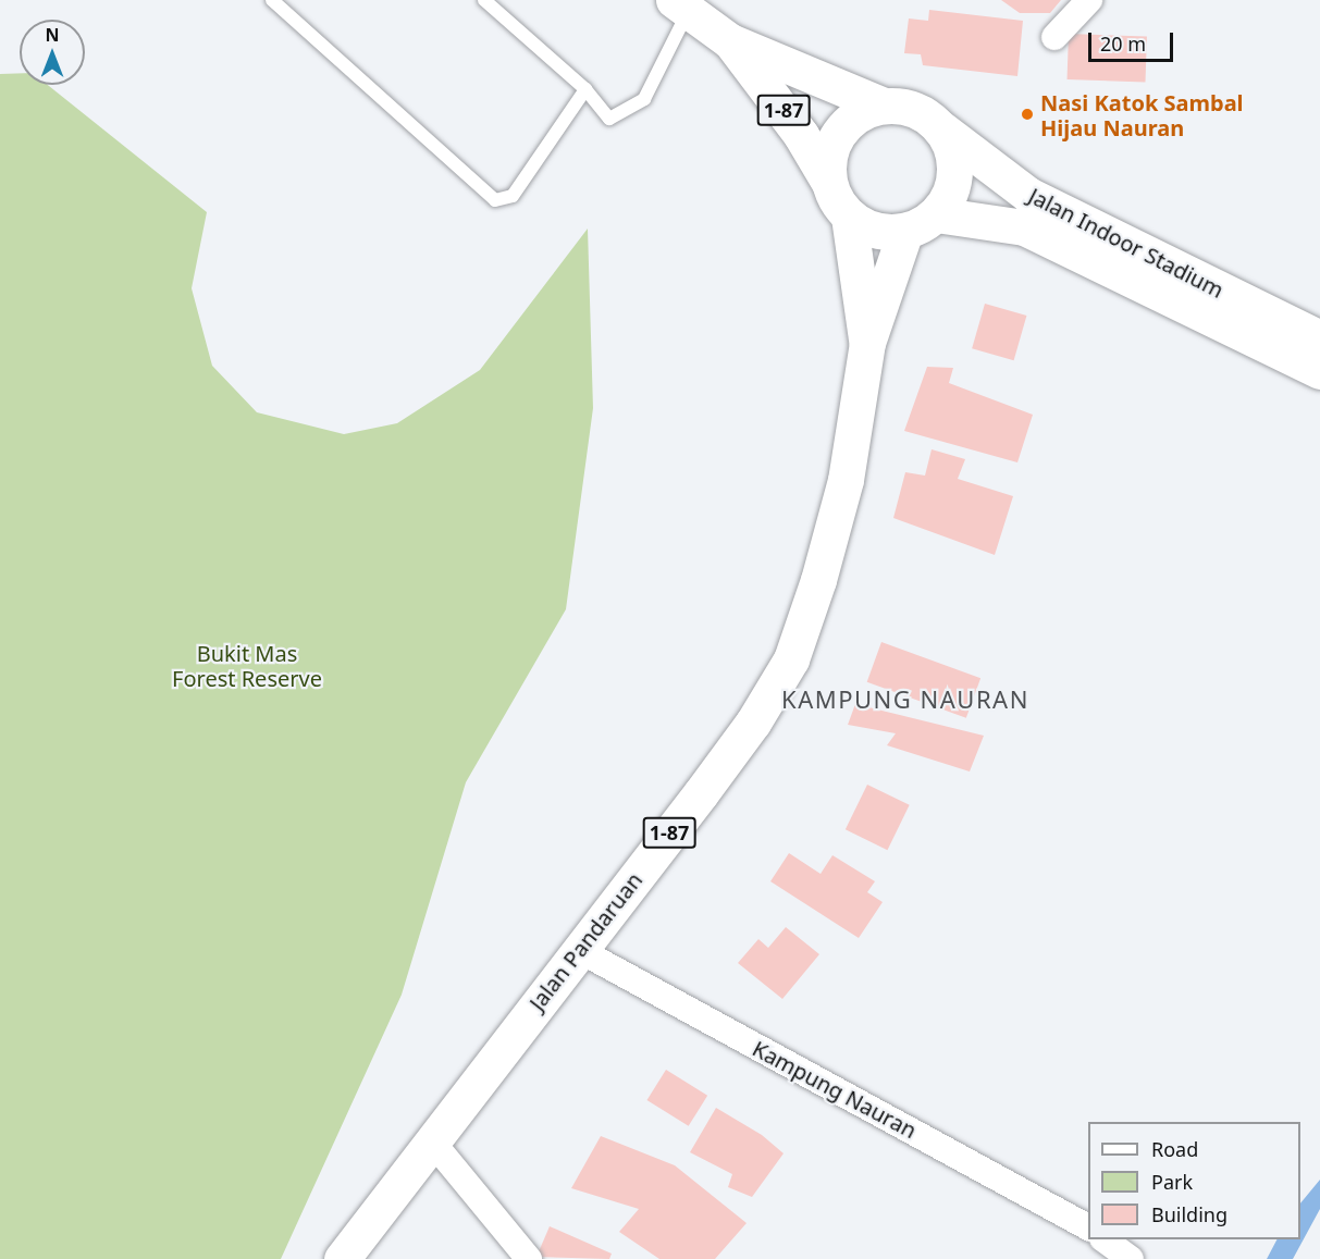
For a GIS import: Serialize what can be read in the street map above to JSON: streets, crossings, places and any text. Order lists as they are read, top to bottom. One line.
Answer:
{"streets":{"main road":["1-87","Jalan Indoor Stadium","Jalan Pandaruan"],"street":["Kampung Nauran"]},"crossings":[["1-87","Jalan Indoor Stadium"],["1-87","Jalan Pandaruan"],["Jalan Indoor Stadium","Jalan Pandaruan"],["Jalan Pandaruan","Kampung Nauran"]],"districts":["KAMPUNG NAURAN"],"parks":["Bukit Mas Forest Reserve"],"places":["Nasi Katok Sambal Hijau Nauran"],"legend":["Road","Park","Building"],"scale_bar":"20 m","north":"top"}
